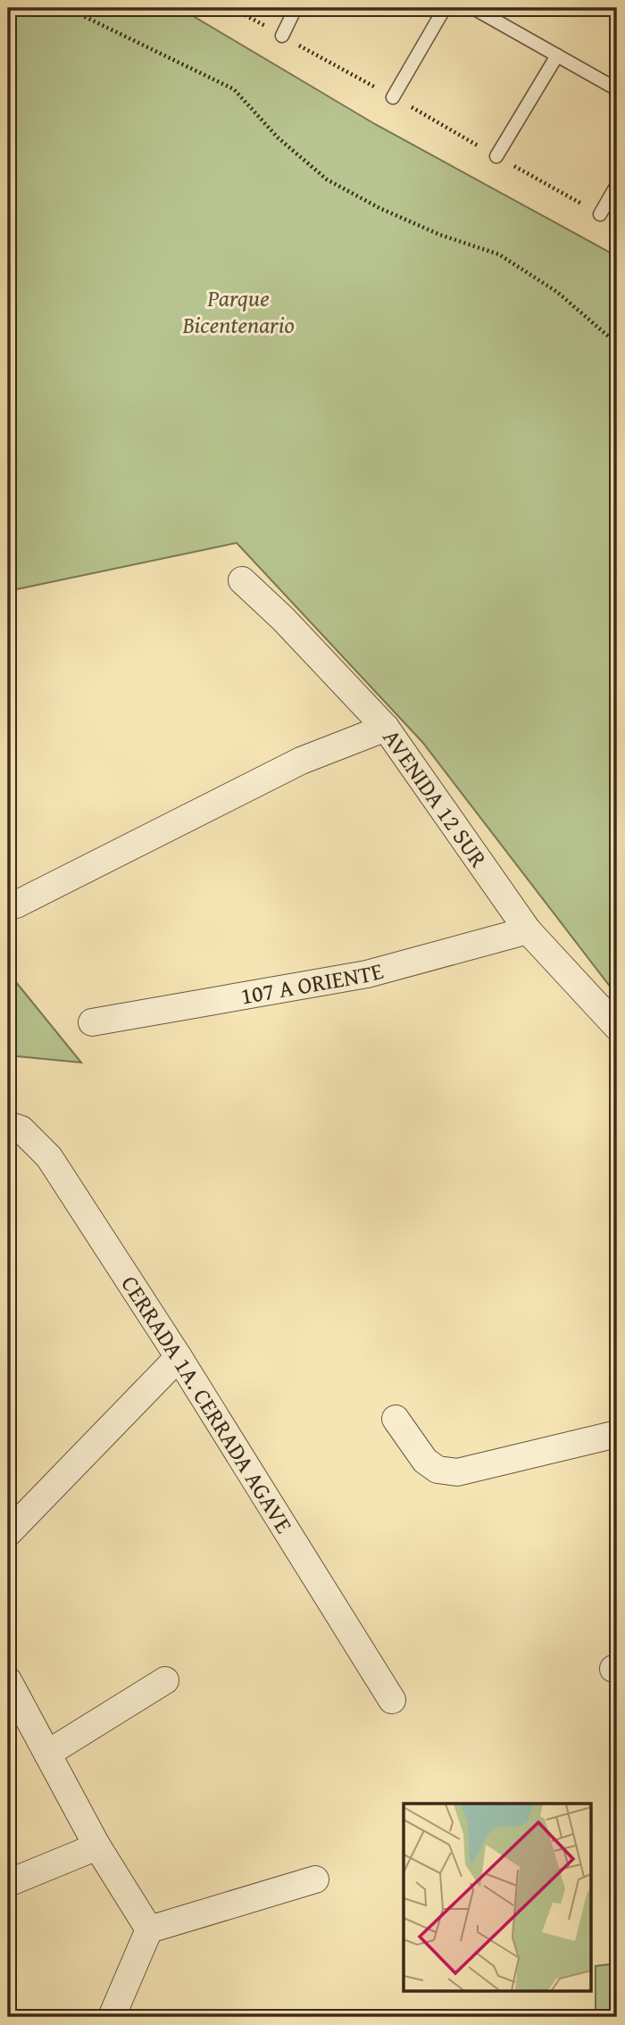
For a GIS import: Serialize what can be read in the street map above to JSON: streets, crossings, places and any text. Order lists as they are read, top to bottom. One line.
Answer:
{"streets":{"street":["AVENIDA 12 SUR","107 A ORIENTE","CERRADA 1A. CERRADA AGAVE"]},"crossings":[["AVENIDA 12 SUR","107 A ORIENTE"]],"parks":["Parque Bicentenario"]}
